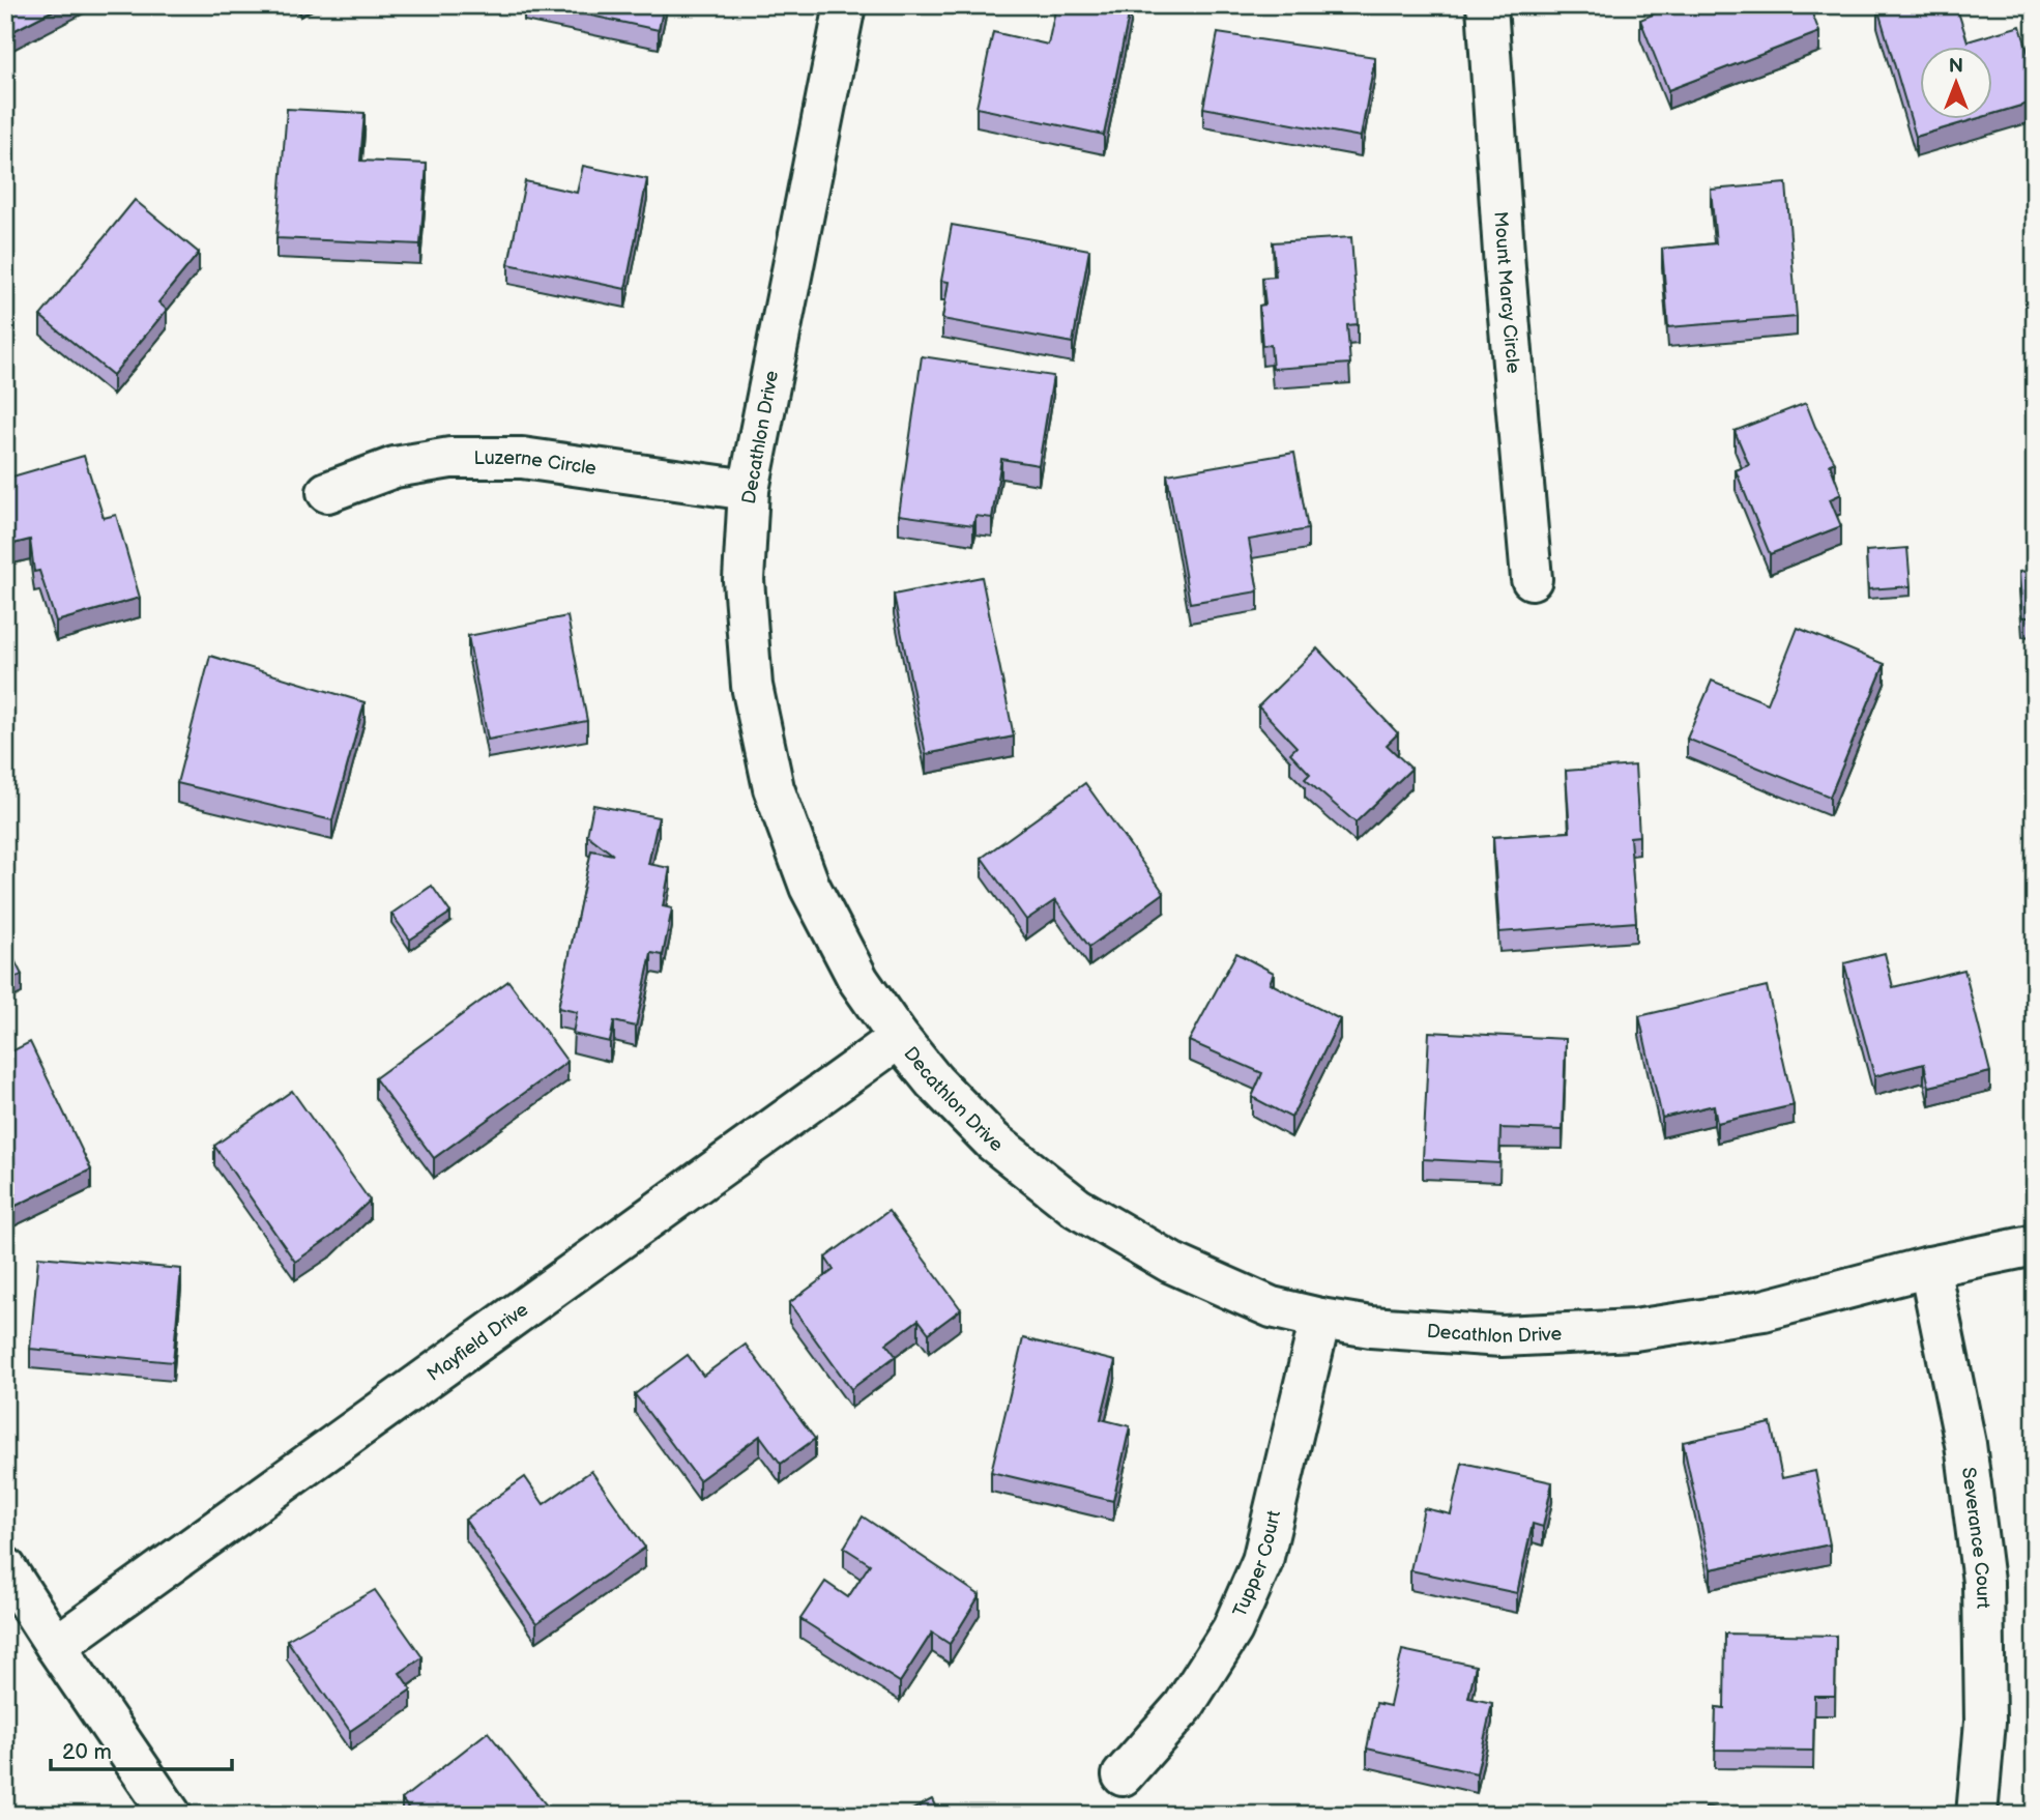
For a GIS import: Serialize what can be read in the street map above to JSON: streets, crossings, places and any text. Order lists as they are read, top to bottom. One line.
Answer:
{"streets":{"street":["Mount Marcy Circle","Decathlon Drive","Luzerne Circle","Mayfield Drive","Severance Court","Tupper Court"]},"crossings":[["Decathlon Drive","Luzerne Circle"],["Decathlon Drive","Mayfield Drive"],["Decathlon Drive","Severance Court"],["Decathlon Drive","Tupper Court"]],"scale_bar":"20 m","north":"top"}
